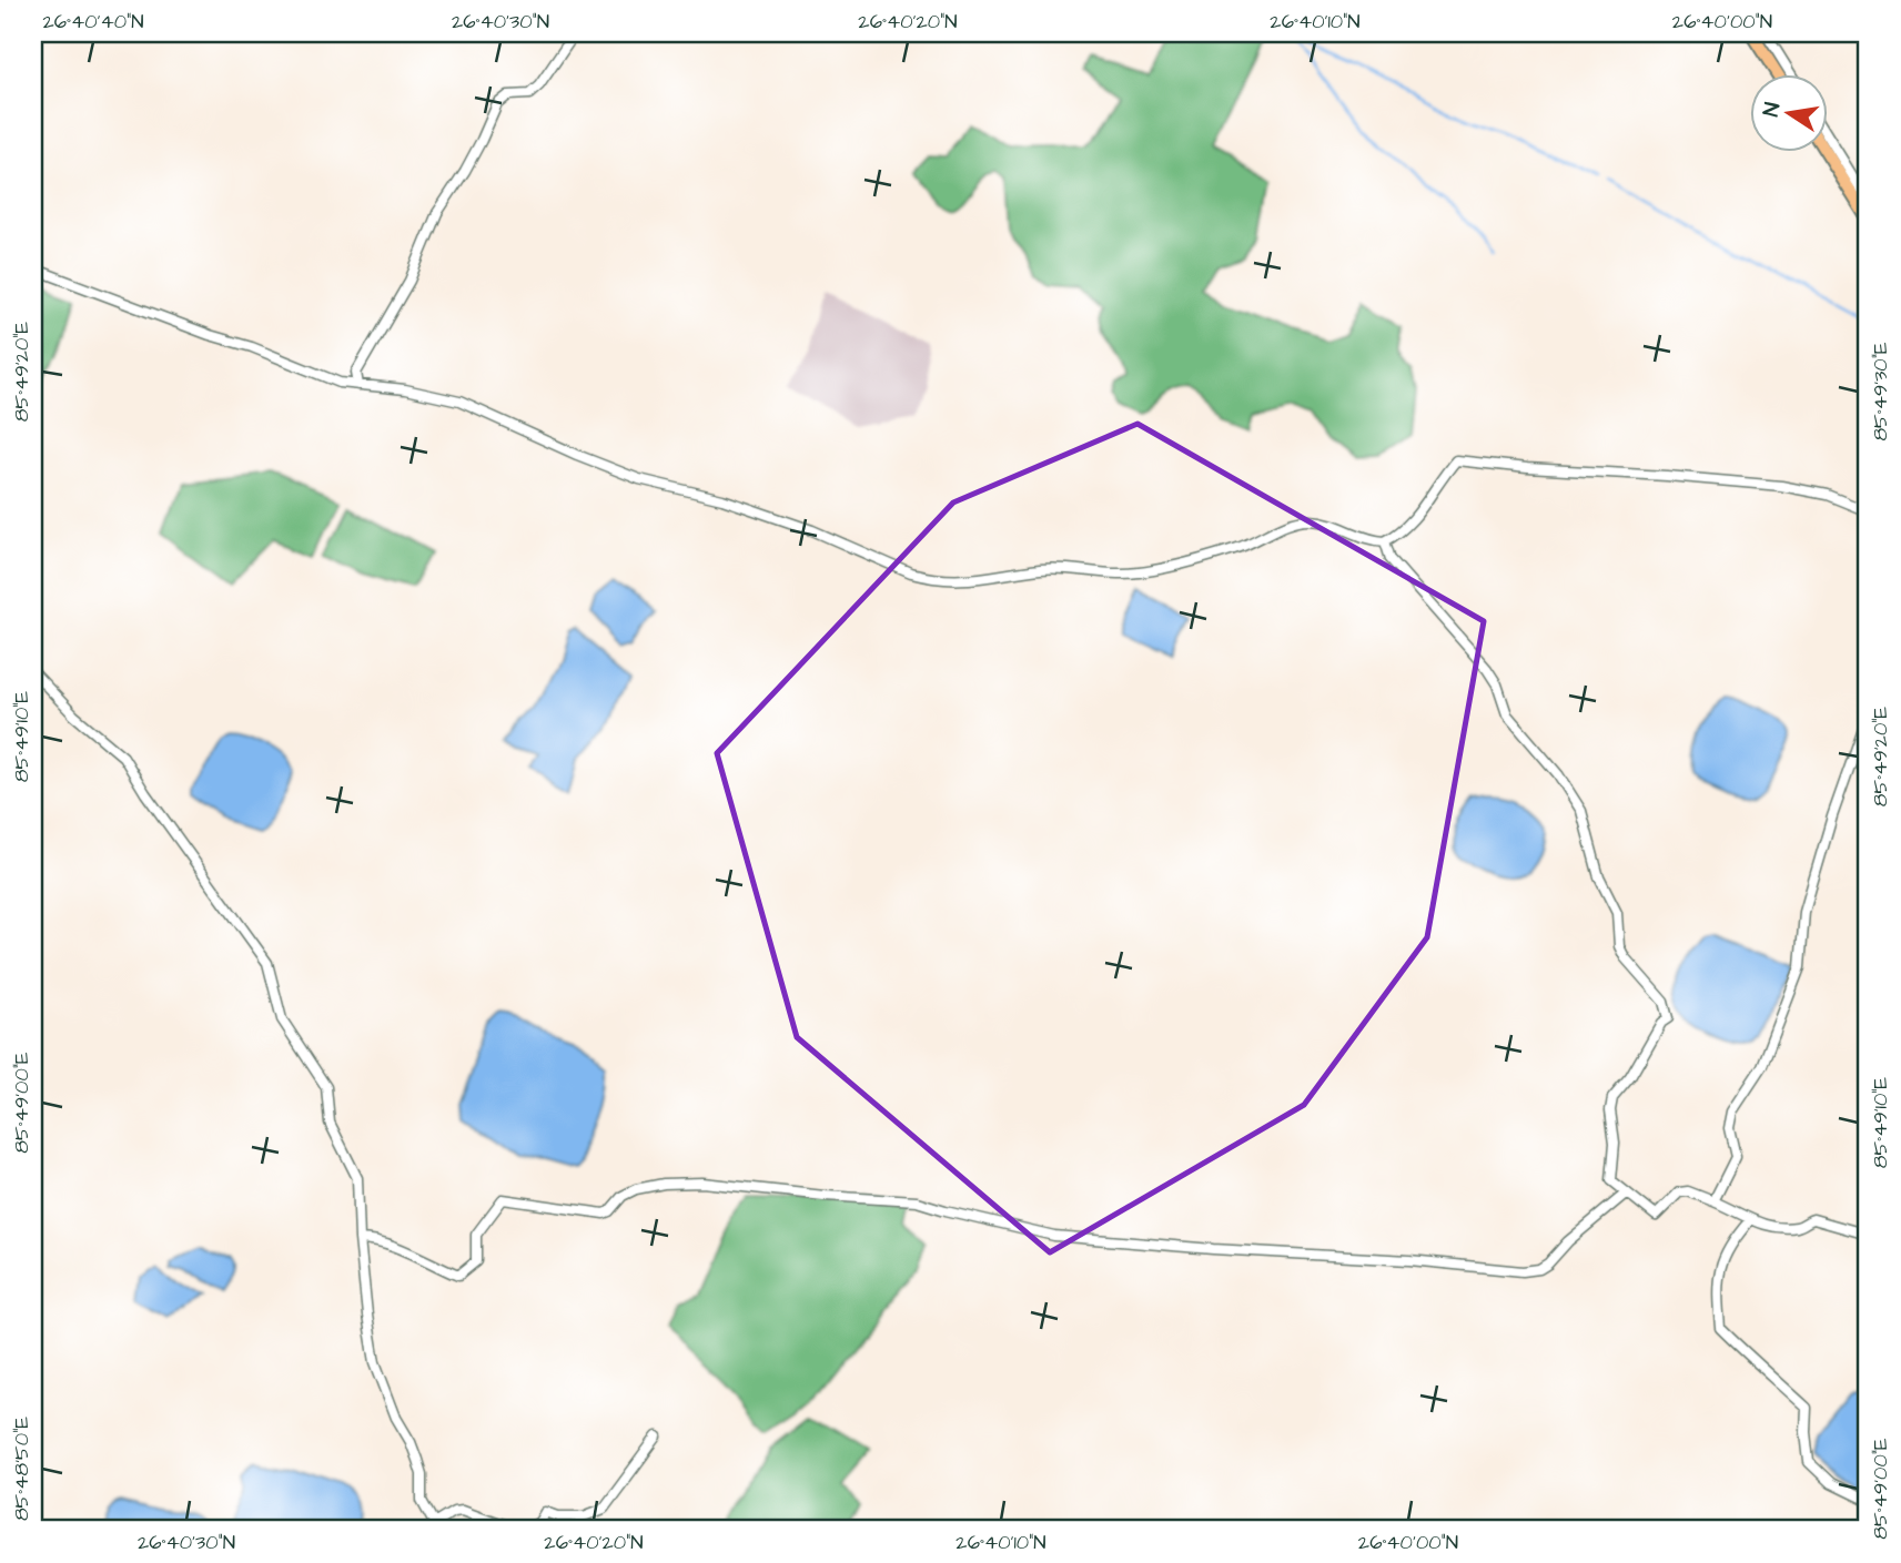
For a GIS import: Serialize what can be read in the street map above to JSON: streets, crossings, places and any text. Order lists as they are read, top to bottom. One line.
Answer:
{"north":"left","coordinates":["26°40'40\"N","26°40'30\"N","26°40'20\"N","26°40'10\"N","26°40'00\"N","85°49'20\"E","85°49'30\"E","85°49'10\"E","85°49'00\"E","85°48'50\"E"]}
